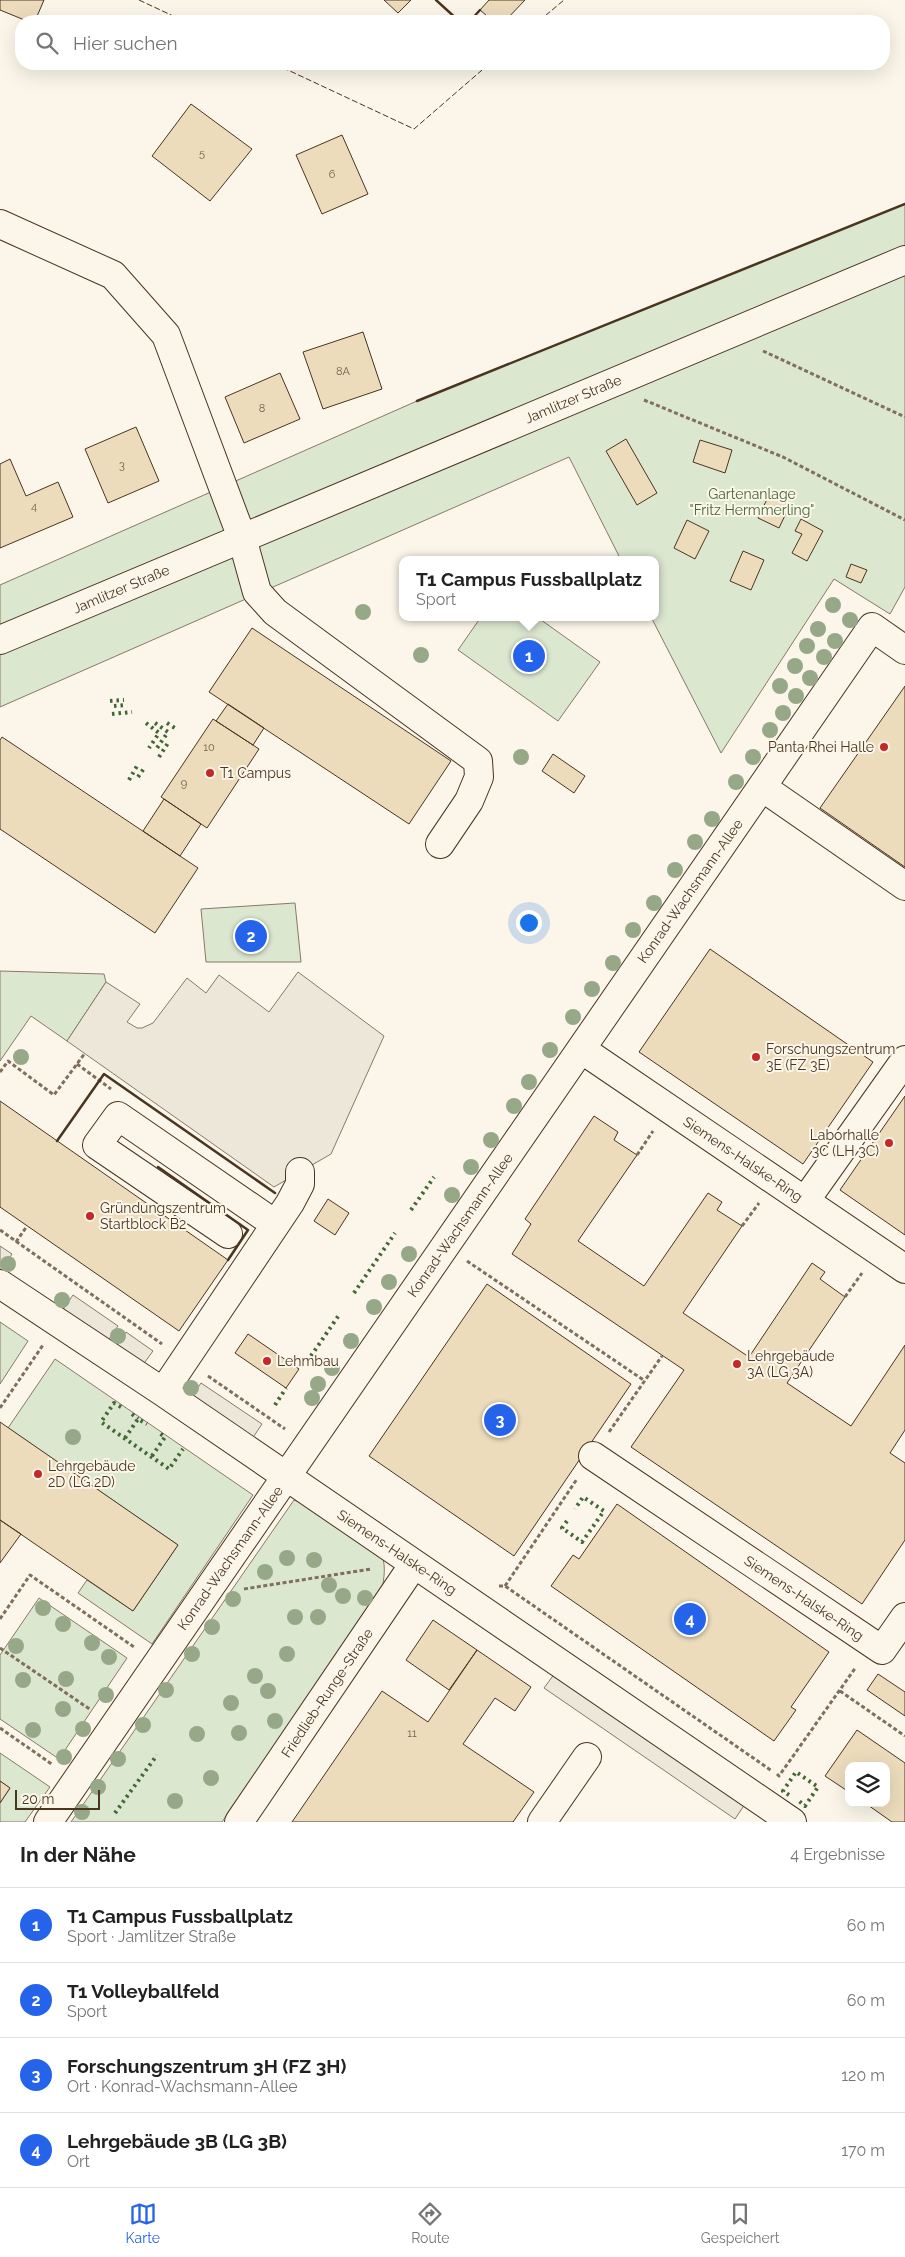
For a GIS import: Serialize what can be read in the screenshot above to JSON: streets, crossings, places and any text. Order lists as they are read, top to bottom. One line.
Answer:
{"streets":{"street":["Jamlitzer Straße","Konrad-Wachsmann-Allee","Siemens-Halske-Ring","Friedlieb-Runge-Straße"]},"crossings":[["Konrad-Wachsmann-Allee","Siemens-Halske-Ring"],["Siemens-Halske-Ring","Friedlieb-Runge-Straße"]],"parks":["Gartenanlage \"Fritz Hermmerling\""],"places":["Panta Rhei Halle","T1 Campus","Forschungszentrum 3E (FZ 3E)","Laborhalle 3C (LH 3C)","Gründungszentrum Startblock B2","Lehmbau","Lehrgebäude 3A (LG 3A)","Lehrgebäude 2D (LG 2D)"],"house_numbers":["5","6","8A","8","3","4","10","9","11"],"scale_bar":"20 m","page":{"search":"Hier suchen","popup":["T1 Campus Fussballplatz","Sport"],"pins":["1","2","3","4"],"scale":"20 m","heading":["In der Nähe","4 Ergebnisse"],"list":[{"mark":"1","name":"T1 Campus Fussballplatz","note":"Sport · Jamlitzer Straße","value":"60 m"},{"mark":"2","name":"T1 Volleyballfeld","note":"Sport","value":"60 m"},{"mark":"3","name":"Forschungszentrum 3H (FZ 3H)","note":"Ort · Konrad-Wachsmann-Allee","value":"120 m"},{"mark":"4","name":"Lehrgebäude 3B (LG 3B)","note":"Ort","value":"170 m"}],"nav":["Karte","Route","Gespeichert"]}}
